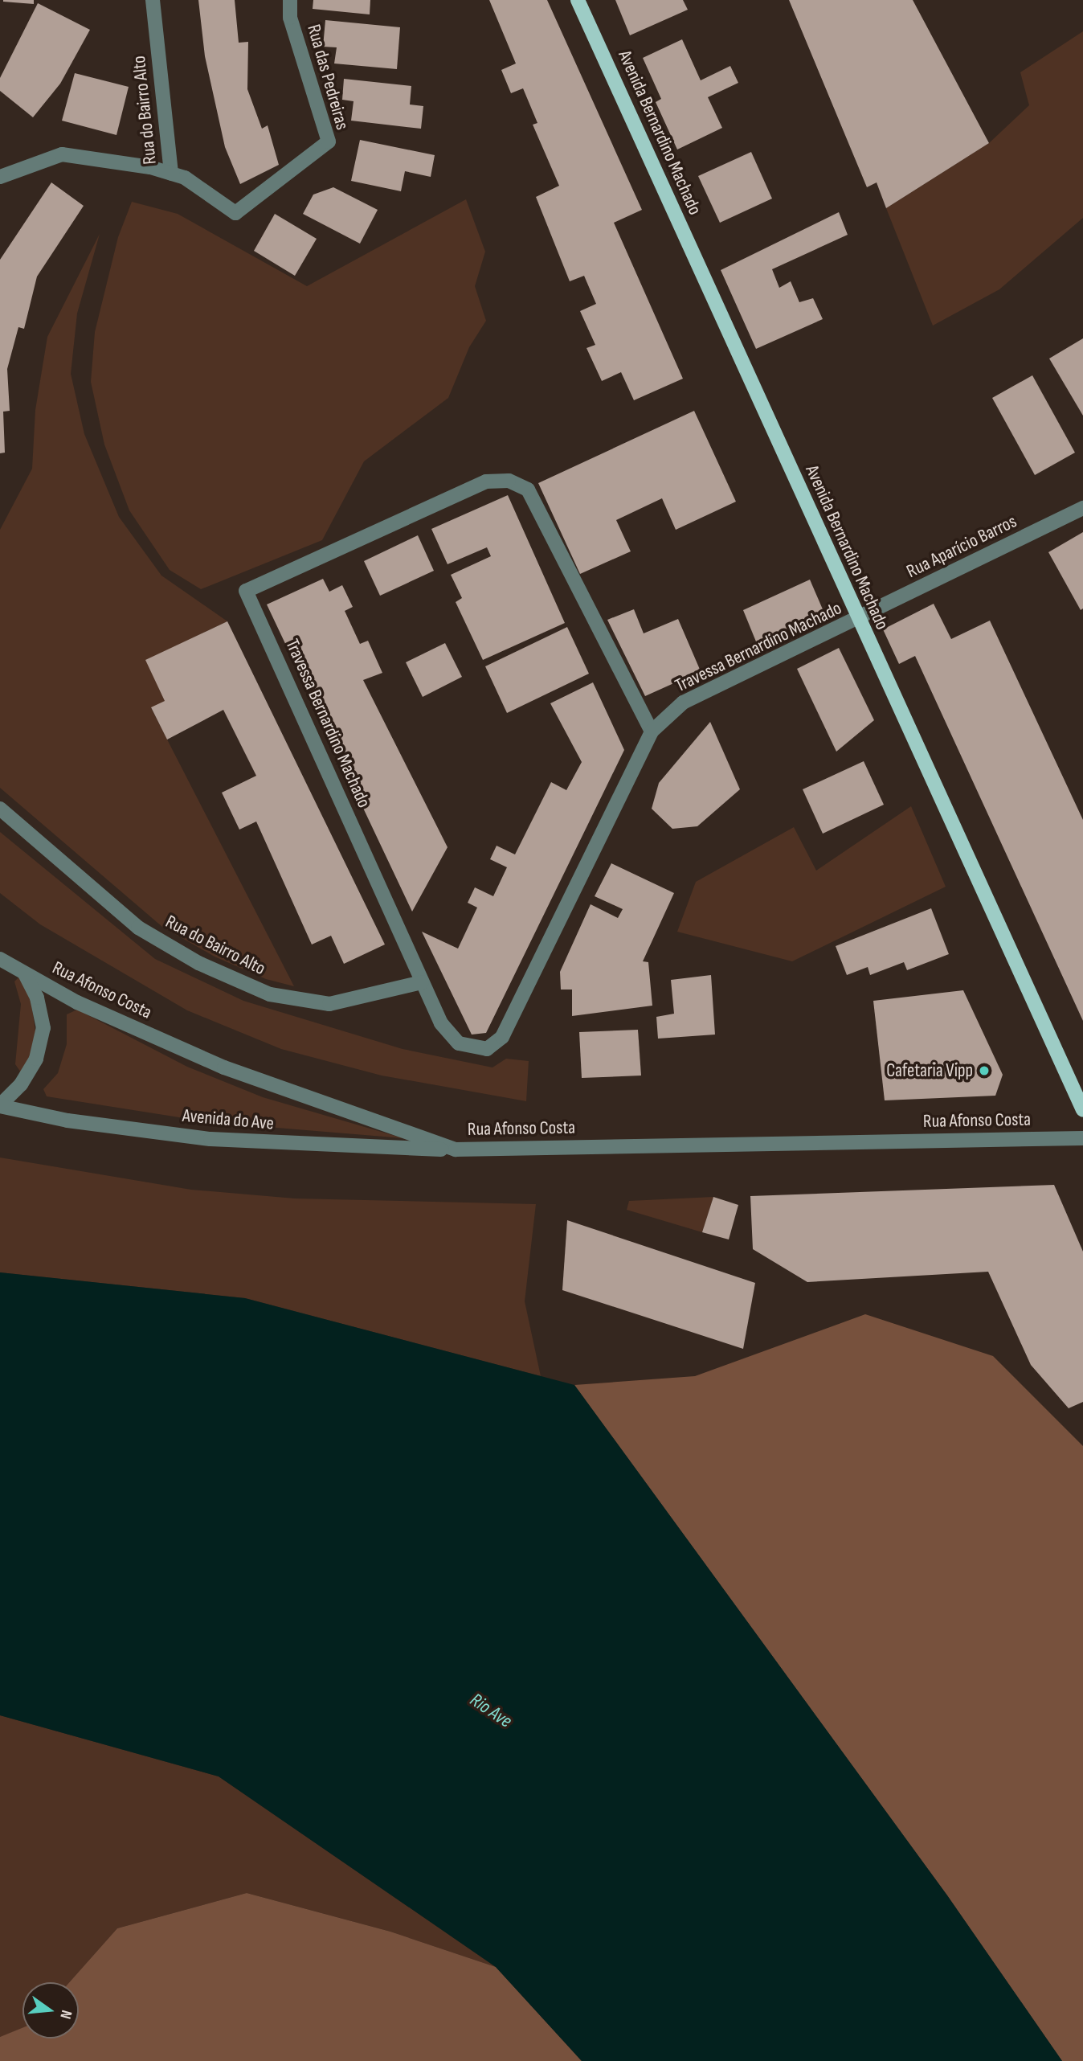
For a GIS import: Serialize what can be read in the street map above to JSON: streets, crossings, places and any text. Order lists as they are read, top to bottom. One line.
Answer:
{"streets":{"main road":["Avenida Bernardino Machado"],"street":["Rua das Pedreiras","Rua do Bairro Alto","Rua Aparício Barros","Travessa Bernardino Machado","Rua Afonso Costa","Avenida do Ave"]},"crossings":[["Rua das Pedreiras","Rua do Bairro Alto"],["Rua do Bairro Alto","Travessa Bernardino Machado"],["Avenida Bernardino Machado","Rua Aparício Barros"],["Avenida Bernardino Machado","Travessa Bernardino Machado"],["Rua Aparício Barros","Travessa Bernardino Machado"],["Rua Afonso Costa","Avenida do Ave"]],"water":["Rio Ave"],"places":["Cafetaria Vipp"],"north":"right"}
